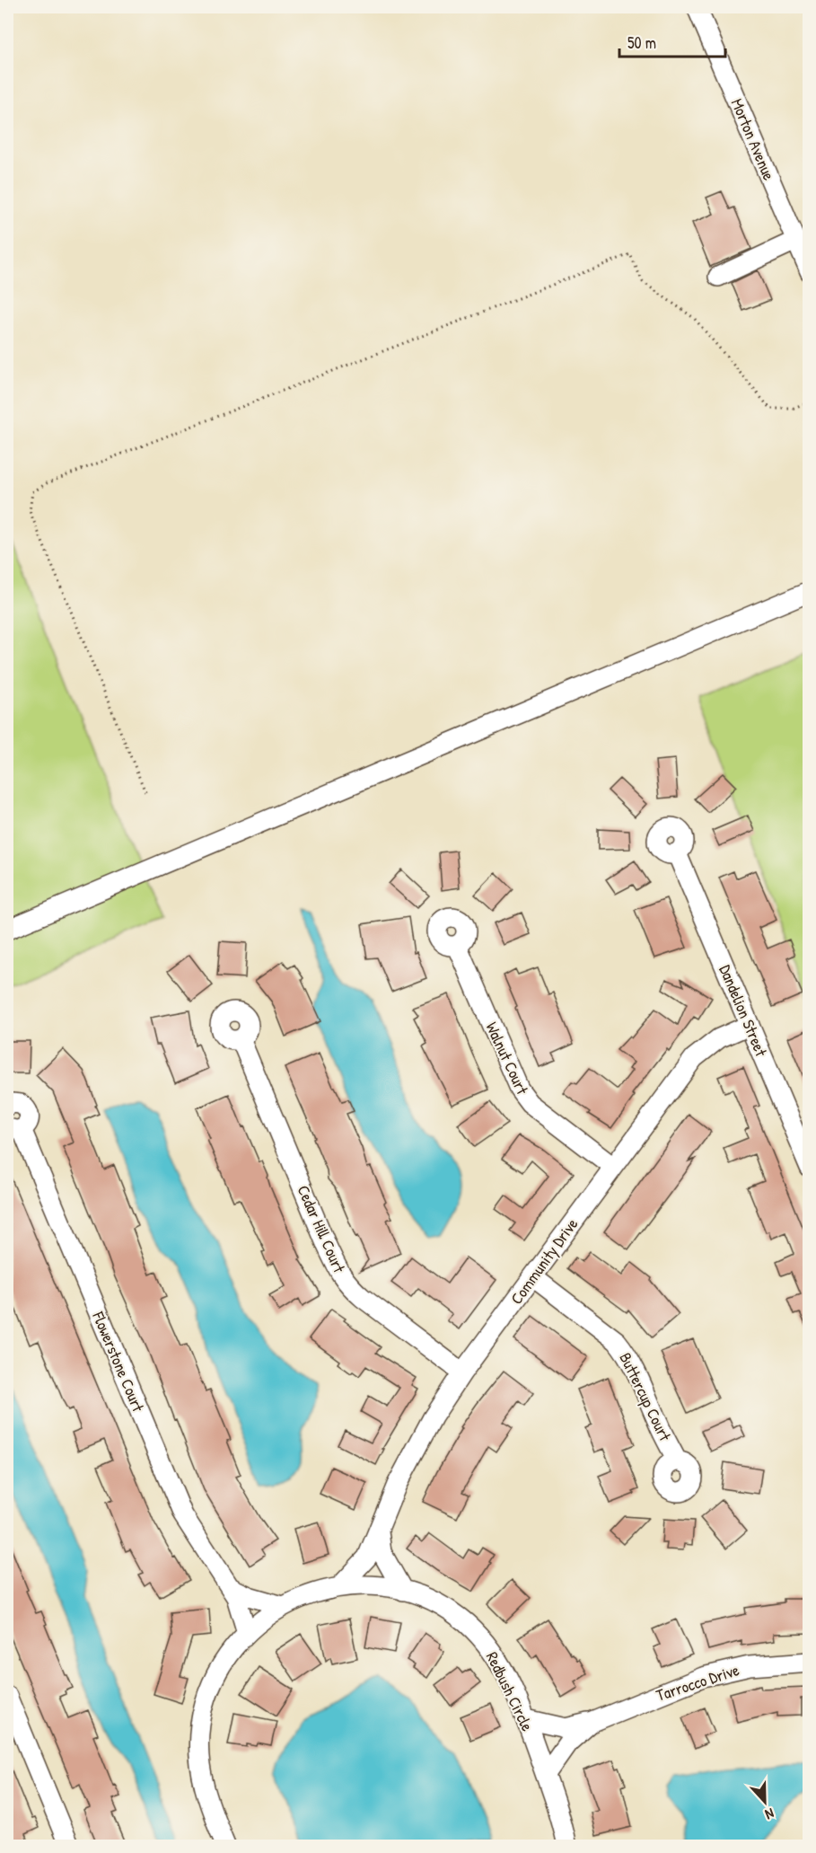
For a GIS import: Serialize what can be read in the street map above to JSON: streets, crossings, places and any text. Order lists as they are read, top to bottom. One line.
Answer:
{"streets":{"street":["Morton Avenue","Dandelion Street","Walnut Court","Cedar Hill Court","Community Drive","Flowerstone Court","Buttercup Court","Tarrocco Drive","Redbush Circle"]},"crossings":[["Dandelion Street","Community Drive"],["Walnut Court","Community Drive"],["Cedar Hill Court","Community Drive"],["Community Drive","Buttercup Court"],["Community Drive","Redbush Circle"],["Flowerstone Court","Redbush Circle"],["Tarrocco Drive","Redbush Circle"]],"scale_bar":"50 m","north":"bottom"}
